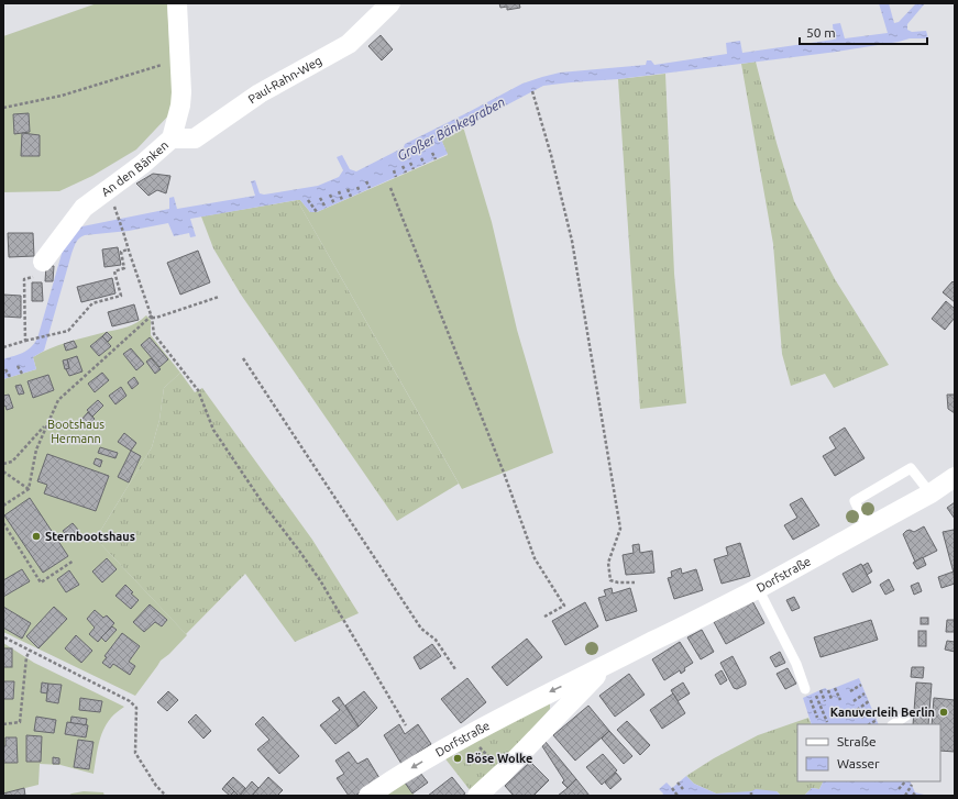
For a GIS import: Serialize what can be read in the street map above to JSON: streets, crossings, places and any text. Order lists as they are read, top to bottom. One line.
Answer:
{"streets":{"street":["Paul-Rahn-Weg","An den Bänken","Dorfstraße"]},"crossings":[["Paul-Rahn-Weg","An den Bänken"]],"water":["Großer Bänkegraben"],"parks":["Bootshaus Hermann"],"places":["Sternbootshaus","Kanuverleih Berlin","Böse Wolke"],"legend":["Straße","Wasser"],"scale_bar":"50 m"}
